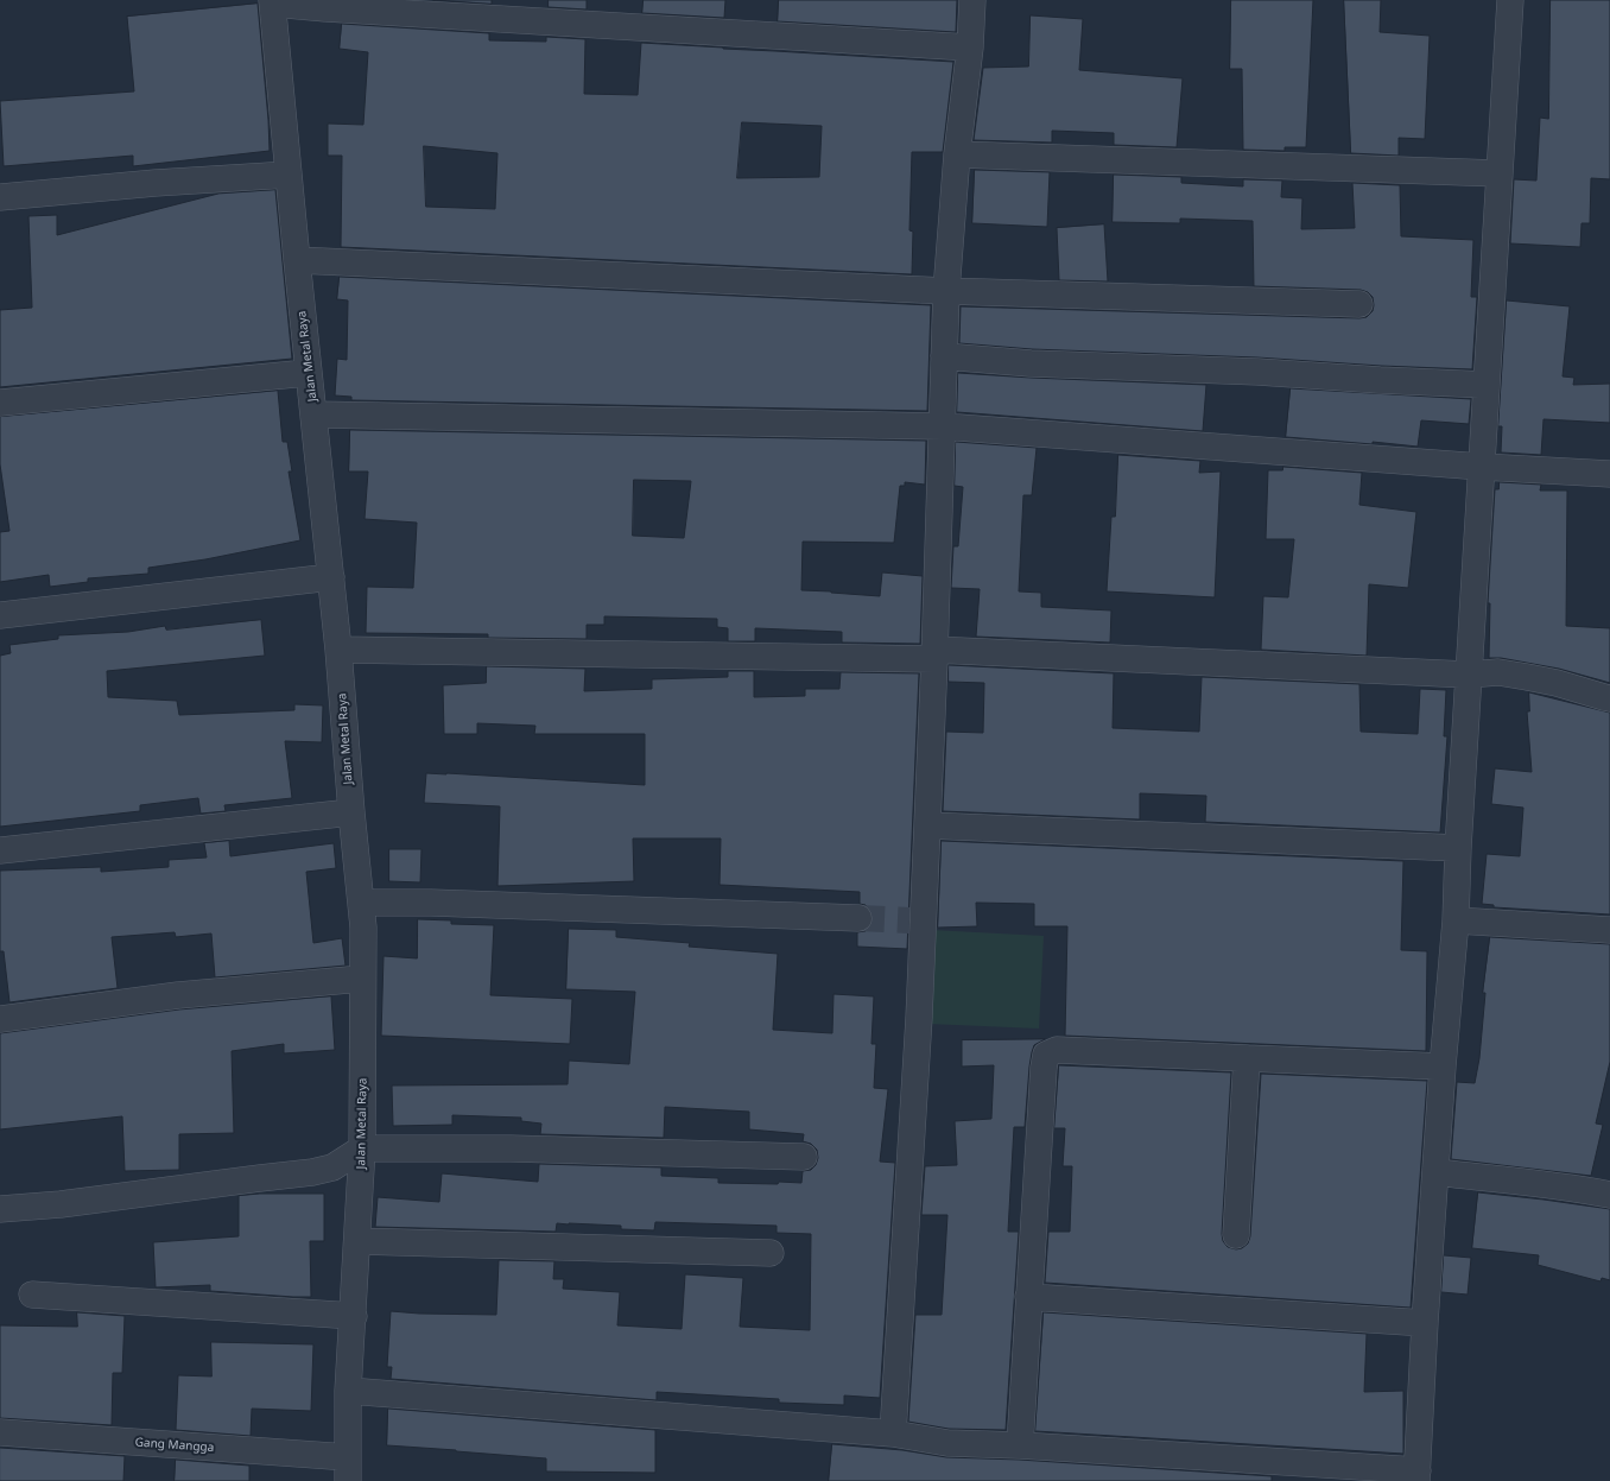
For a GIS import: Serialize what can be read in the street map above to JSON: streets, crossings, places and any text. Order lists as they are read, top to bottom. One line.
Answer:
{"streets":{"street":["Jalan Metal Raya","Gang Mangga"]},"crossings":[["Jalan Metal Raya","Gang Mangga"]]}
